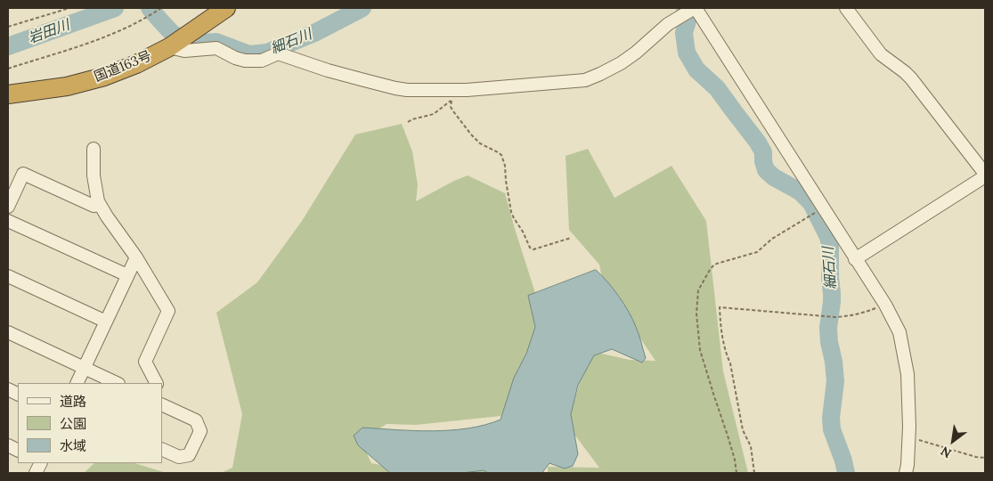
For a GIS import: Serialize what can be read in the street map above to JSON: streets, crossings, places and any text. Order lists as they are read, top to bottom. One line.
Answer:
{"streets":{"highway":["国道163号"]},"water":["岩田川","細石川"],"legend":["道路","公園","水域"],"north":"bottom left"}
